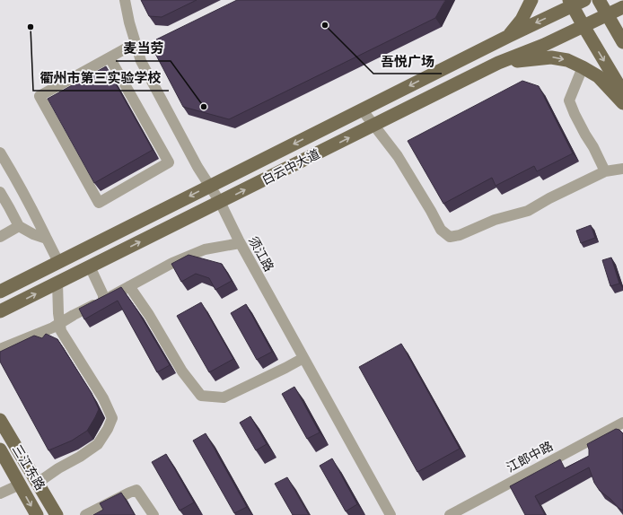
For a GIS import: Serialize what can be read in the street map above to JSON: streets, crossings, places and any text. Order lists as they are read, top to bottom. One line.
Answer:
{"streets":{"main road":["白云中大道","三江东路"],"street":["须江路","江郎中路"]},"crossings":[["白云中大道","须江路"]],"places":["吾悦广场","衢州市第三实验学校","麦当劳"]}
